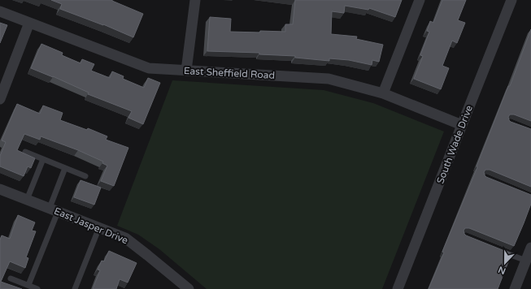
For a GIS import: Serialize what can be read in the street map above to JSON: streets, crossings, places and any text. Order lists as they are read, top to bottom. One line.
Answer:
{"streets":{"street":["East Sheffield Road","South Wade Drive","East Jasper Drive"]},"crossings":[["East Sheffield Road","South Wade Drive"]],"north":"bottom"}
